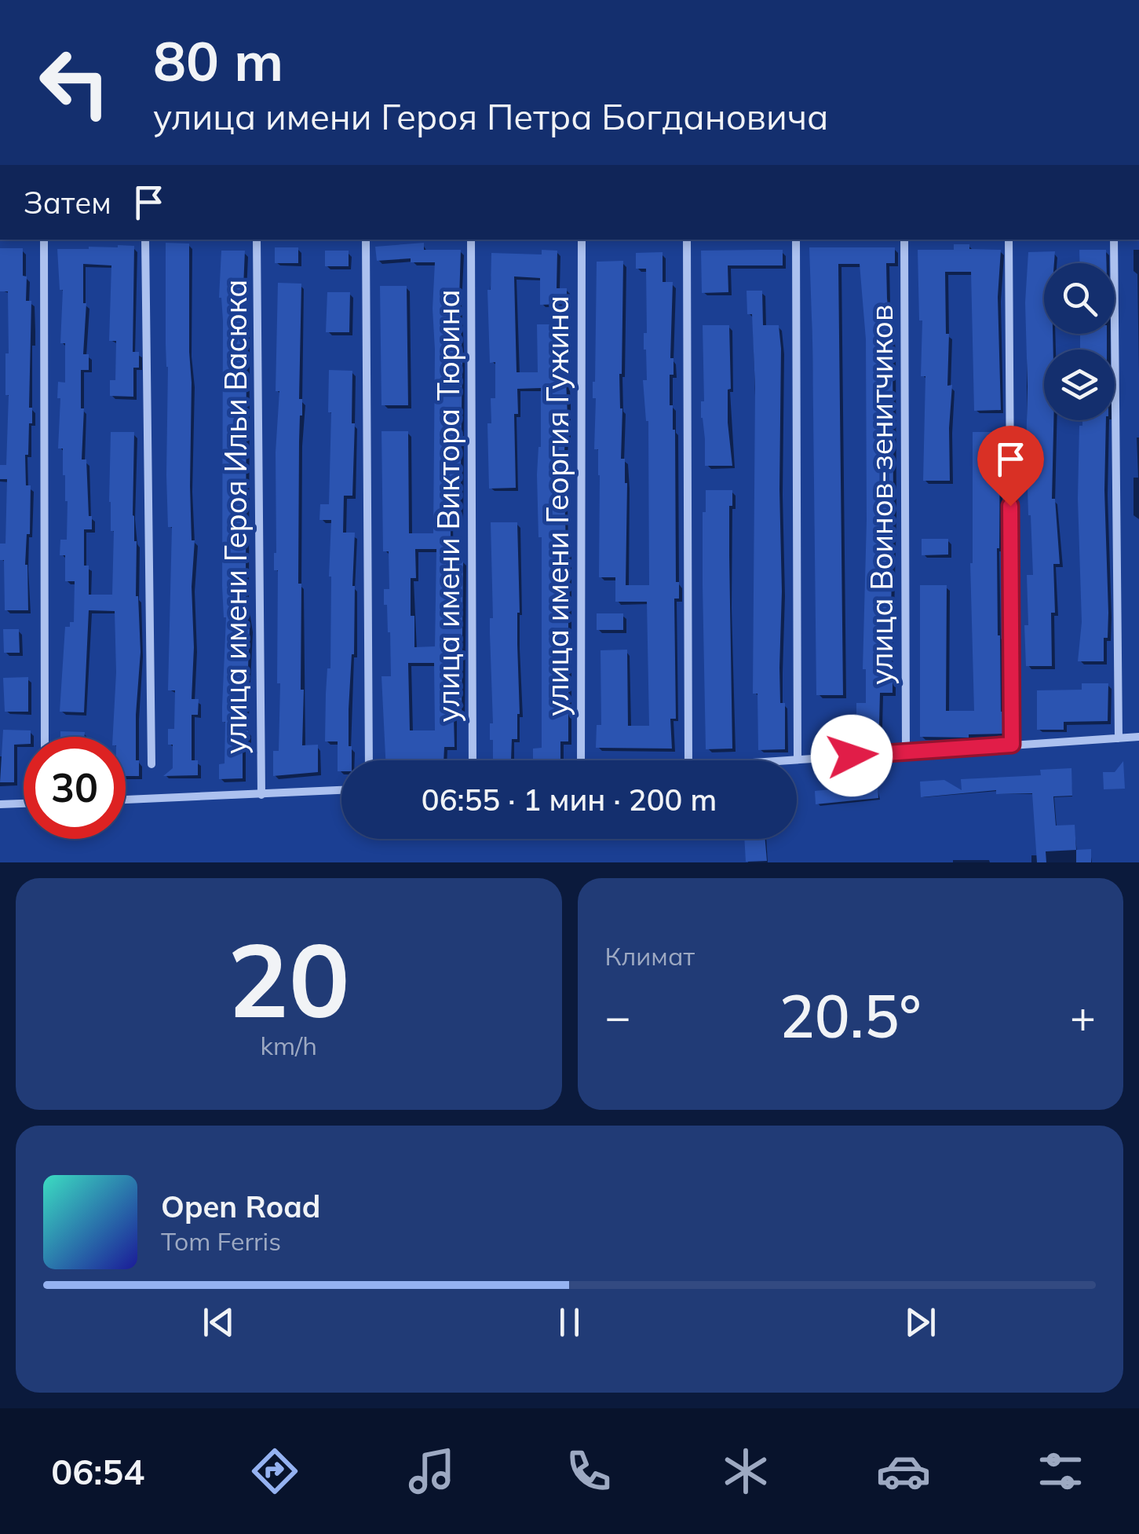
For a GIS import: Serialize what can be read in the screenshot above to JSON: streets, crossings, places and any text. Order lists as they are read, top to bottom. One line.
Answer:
{"streets":{"street":["улица Воинов-зенитчиков","улица имени Виктора Тюрина","улица имени Георгия Гужина","улица имени Героя Ильи Васюка"]},"page":{"turn":["80 m","улица имени Героя Петра Богдановича"],"then":"Затем","limit":"30","trip":"06:55 · 1 мин · 200 m","tile":[["20","km/h"],"Климат"],"heat":["−","20.5°","+"],"song":["Open Road","Tom Ferris"],"tabs":"06:54"}}
